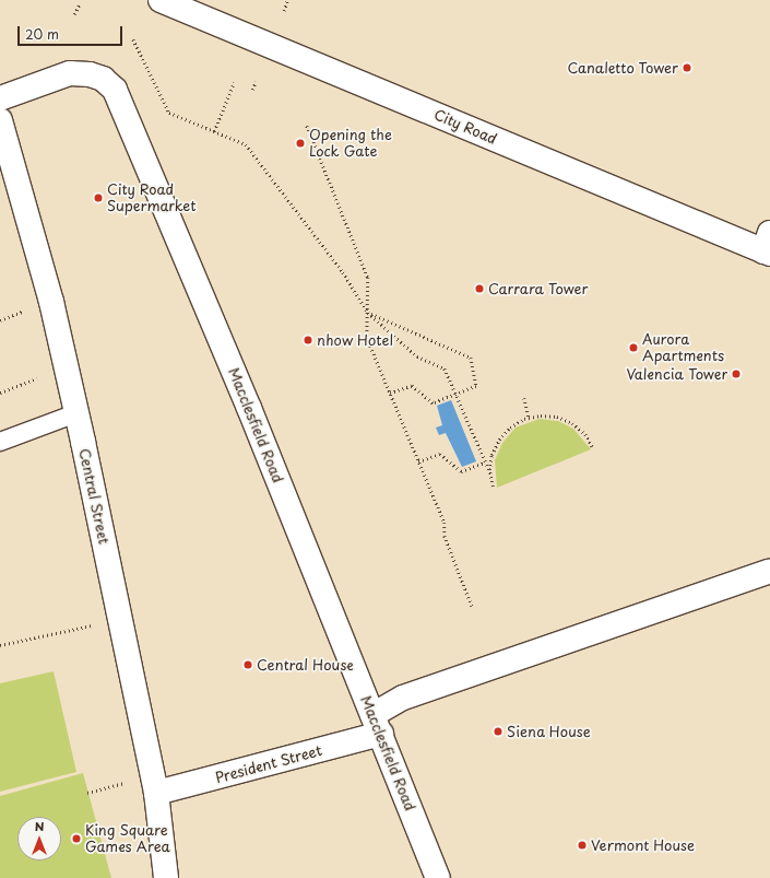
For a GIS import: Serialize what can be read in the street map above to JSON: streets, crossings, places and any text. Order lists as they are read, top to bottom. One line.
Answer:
{"streets":{"main road":["City Road","Macclesfield Road","Central Street","President Street"]},"crossings":[["Macclesfield Road","President Street"],["Central Street","President Street"]],"places":["Canaletto Tower","Opening the Lock Gate","City Road Supermarket","Carrara Tower","nhow Hotel","Aurora Apartments","Valencia Tower","Central House","Siena House","King Square Games Area","Vermont House"],"scale_bar":"20 m","north":"top"}
